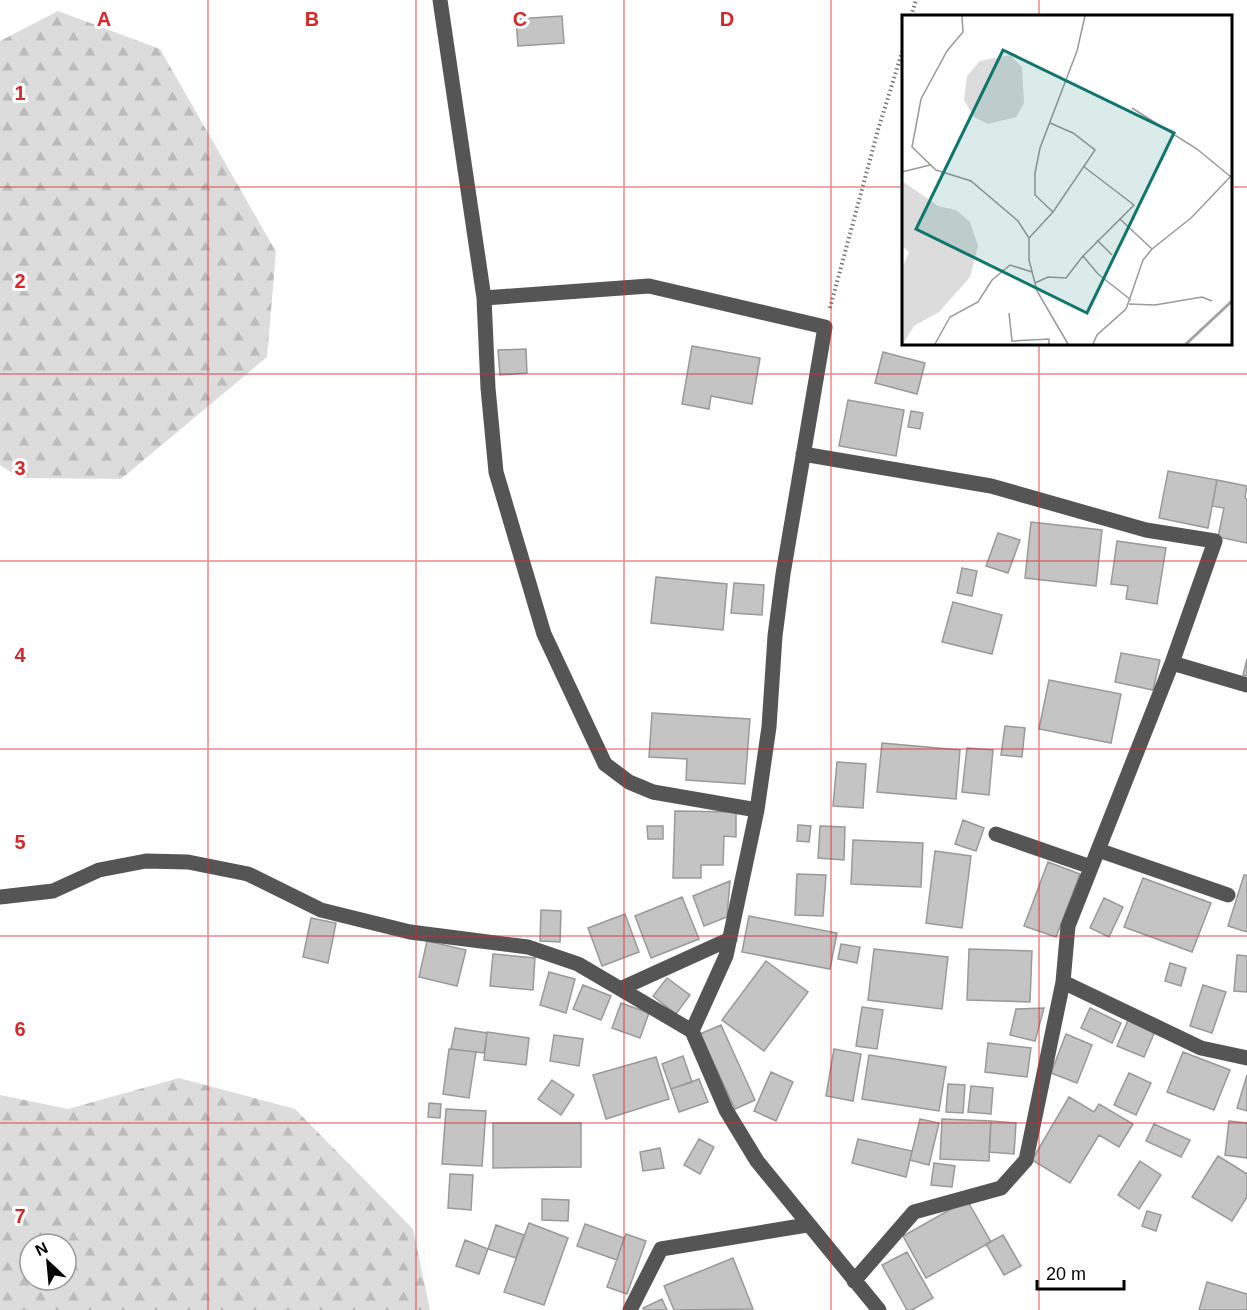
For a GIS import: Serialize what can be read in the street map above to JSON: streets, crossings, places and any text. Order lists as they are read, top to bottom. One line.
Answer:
{"scale_bar":"20 m","north":"top left","grid":{"columns":["A","B","C","D"],"rows":["1","2","3","4","5","6","7"]}}
